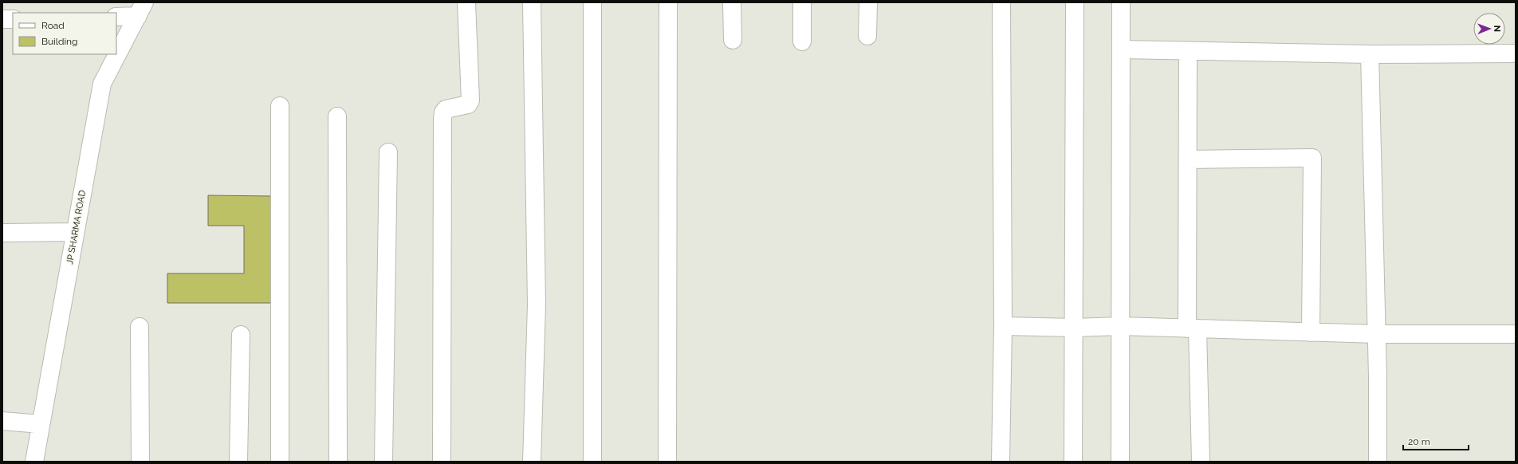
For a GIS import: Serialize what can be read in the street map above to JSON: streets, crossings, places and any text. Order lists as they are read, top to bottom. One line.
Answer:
{"streets":{"street":["JP SHARMA ROAD"]},"legend":["Road","Building"],"scale_bar":"20 m","north":"right"}
